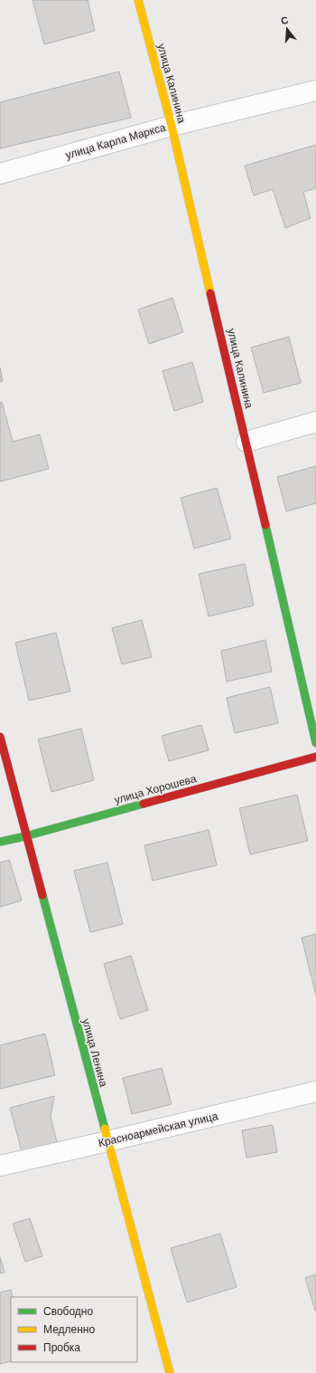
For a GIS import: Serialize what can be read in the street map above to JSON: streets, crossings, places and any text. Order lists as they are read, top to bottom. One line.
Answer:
{"streets":{"street":["улица Калинина","улица Карла Маркса","улица Хорошева","улица Ленина","Красноармейская улица"]},"crossings":[["улица Калинина","улица Карла Маркса"],["улица Хорошева","улица Ленина"],["улица Ленина","Красноармейская улица"]],"legend":["Свободно","Медленно","Пробка"],"north":"top"}
